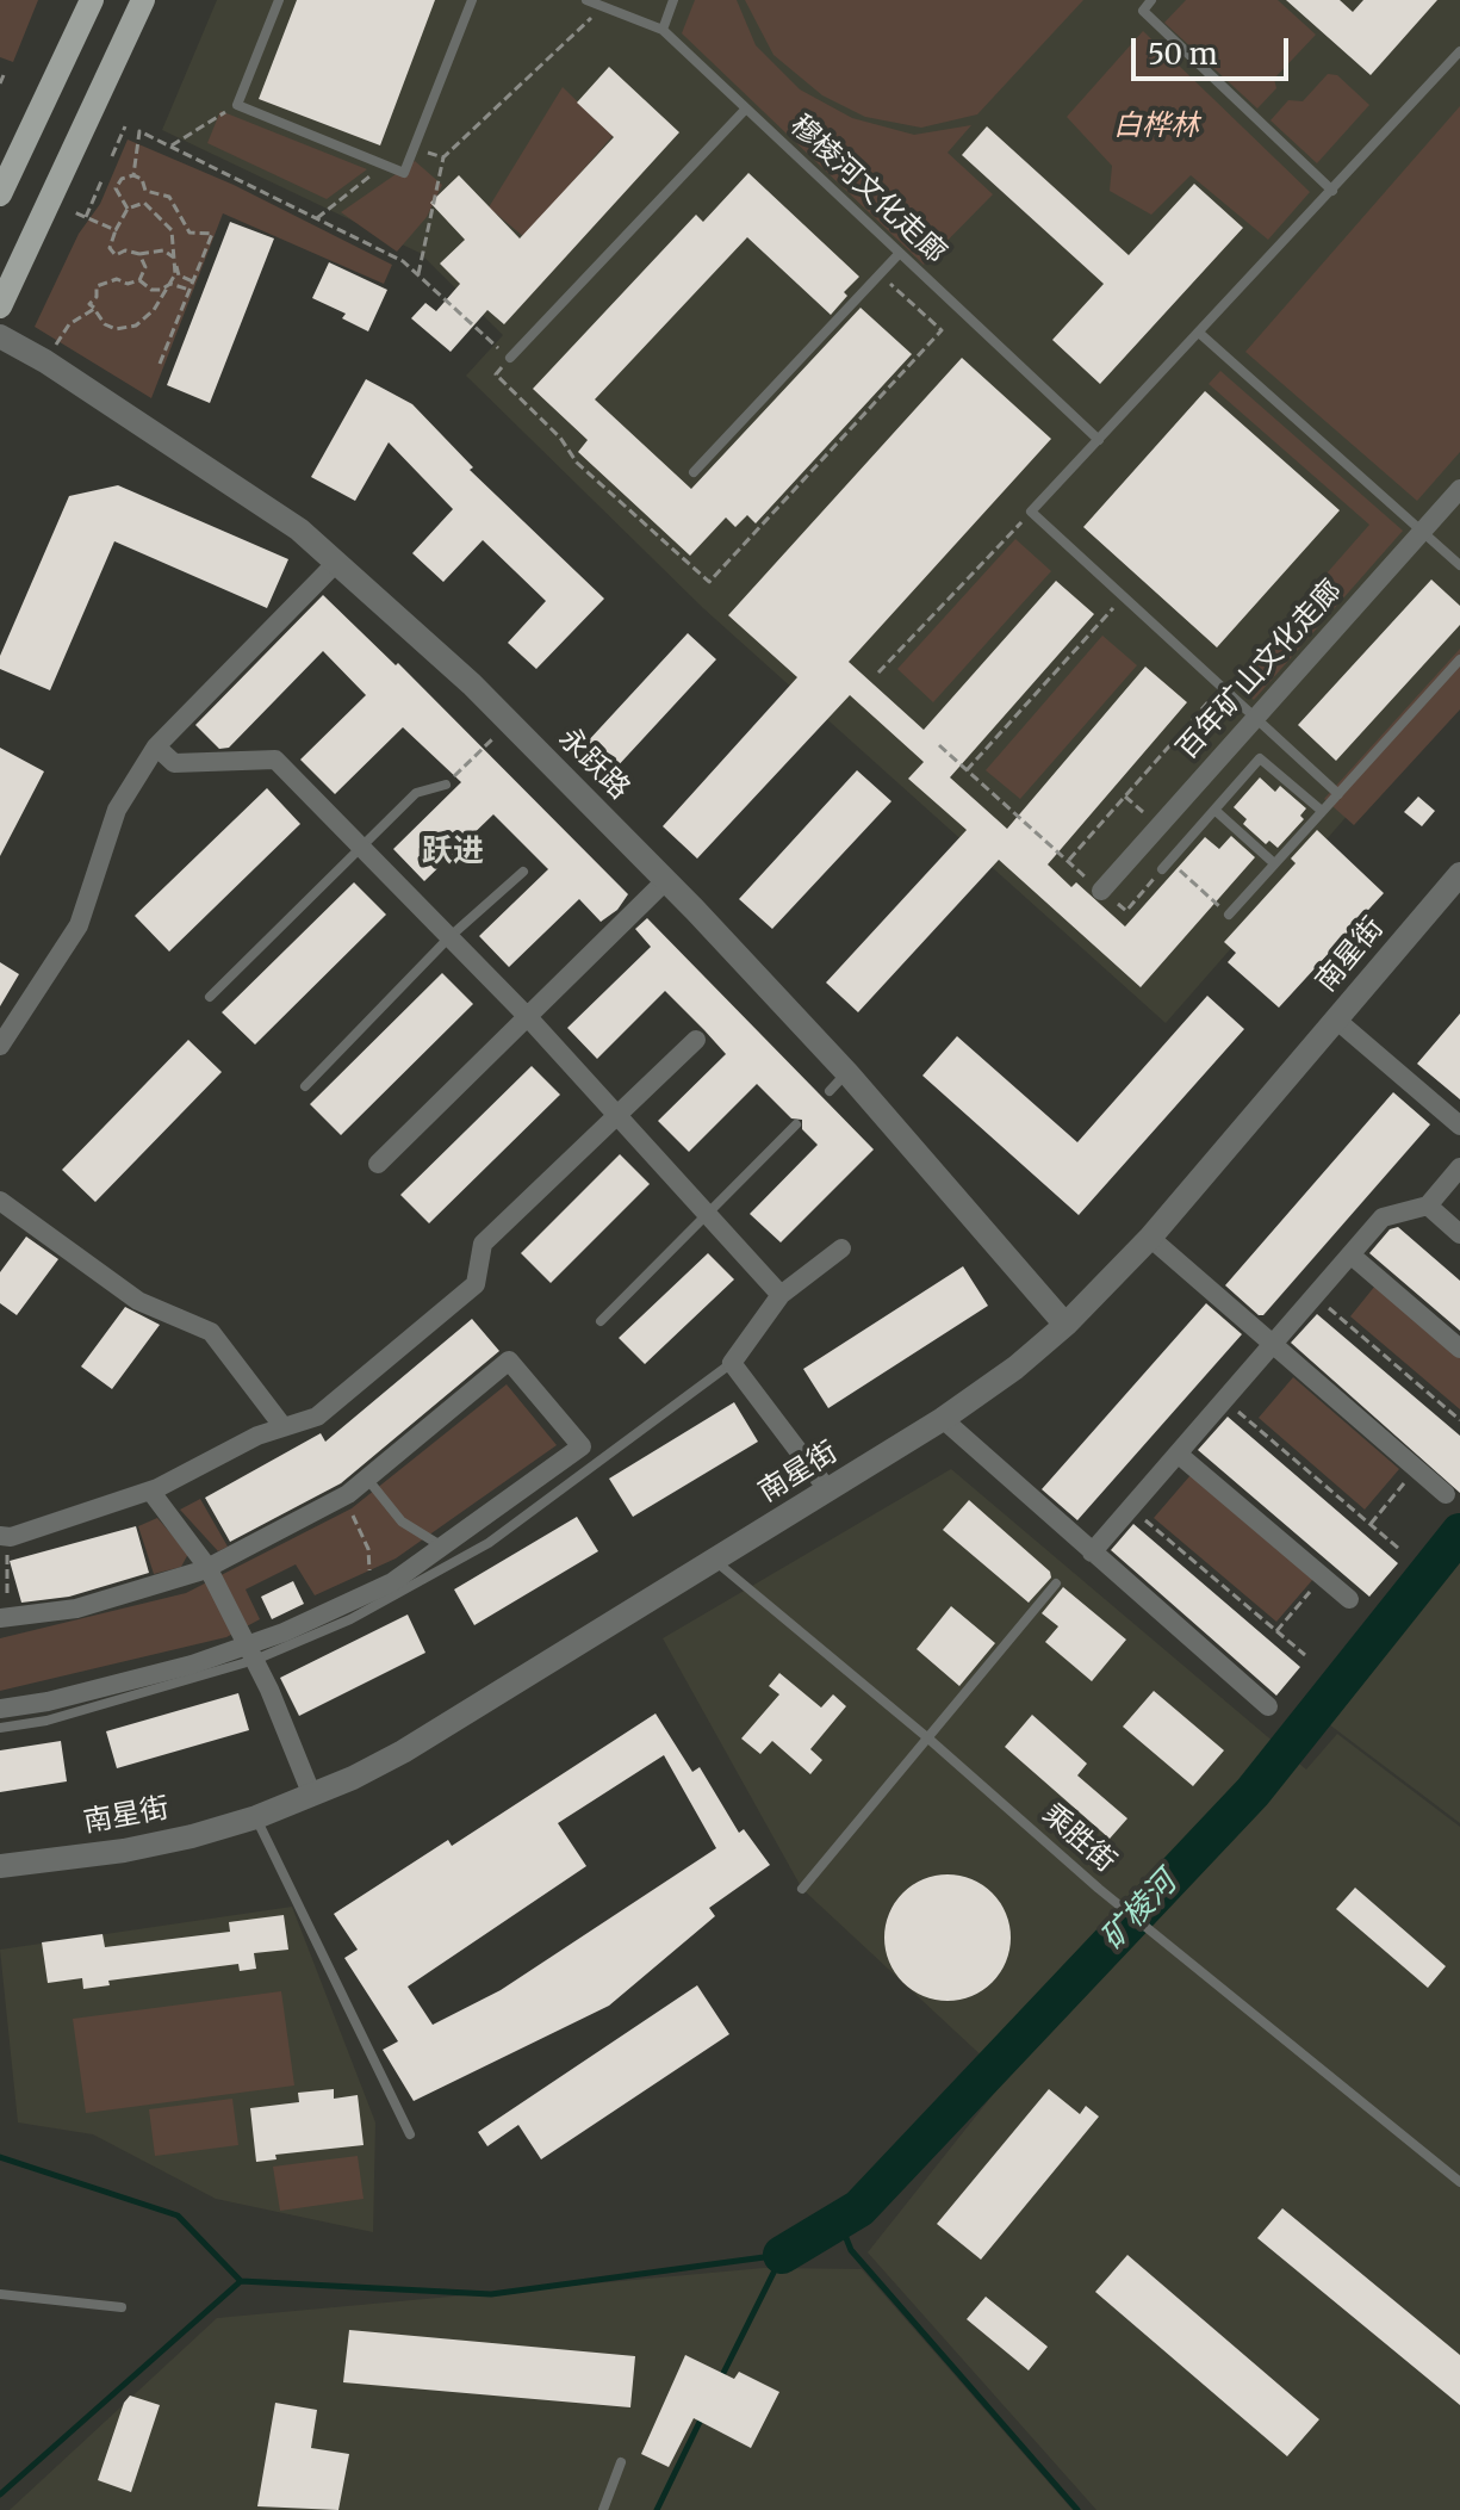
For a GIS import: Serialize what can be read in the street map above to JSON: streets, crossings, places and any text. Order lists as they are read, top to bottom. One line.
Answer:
{"streets":{"street":["百年矿山文化走廊","永跃路","南星街"],"lane":["穆棱河文化走廊","乘胜街"]},"crossings":[["永跃路","南星街"],["南星街","乘胜街"]],"districts":["跃进"],"water":["矿棱河"],"parks":["白桦林"],"scale_bar":"50 m"}
